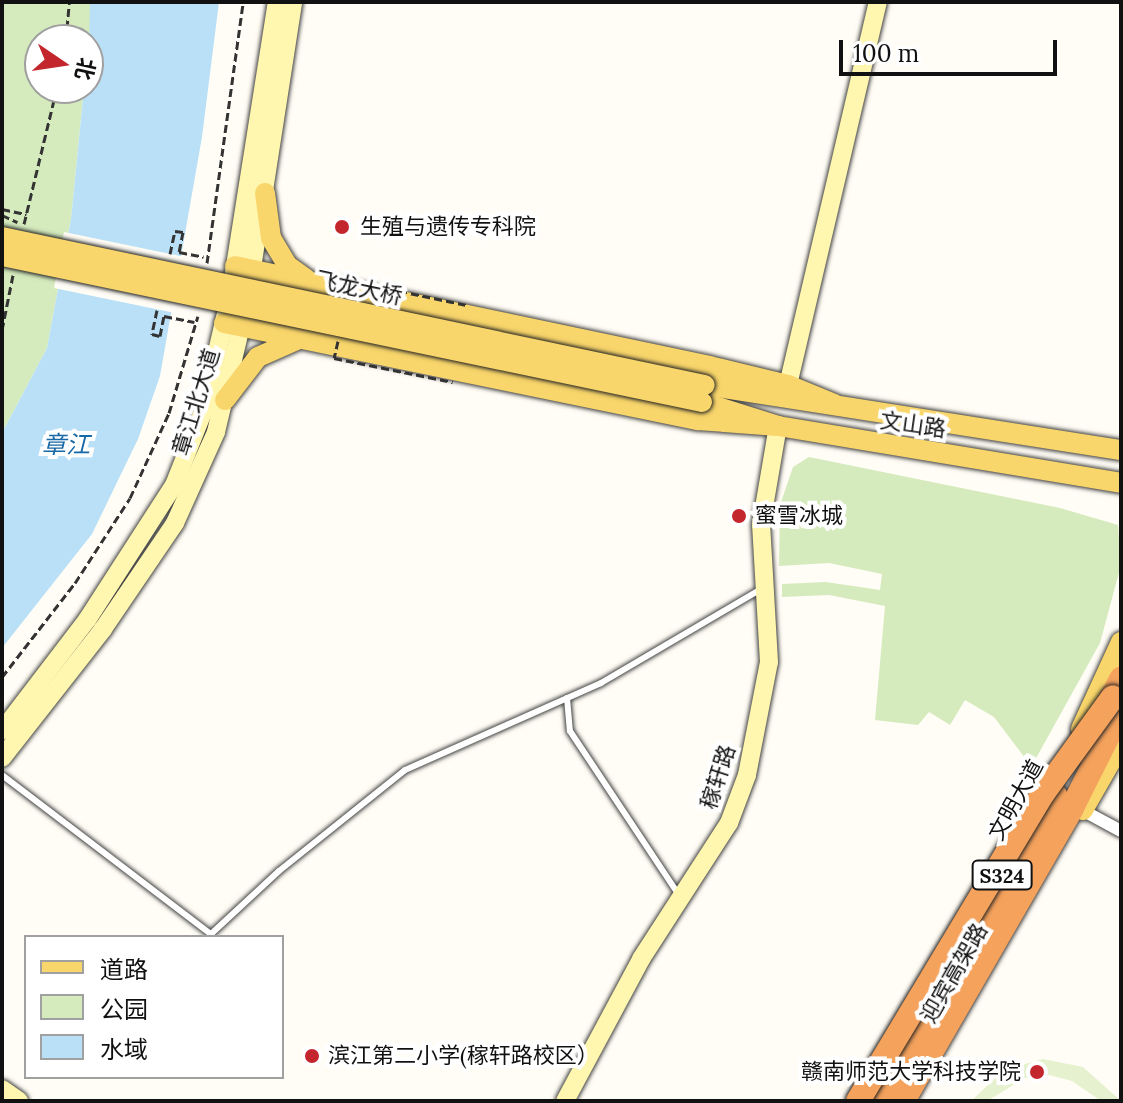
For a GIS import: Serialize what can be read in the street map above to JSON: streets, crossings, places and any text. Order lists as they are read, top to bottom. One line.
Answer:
{"streets":{"highway":["迎宾高架路"],"main road":["飞龙大桥","章江北大道","文山路","稼轩路","文明大道","S324"]},"crossings":[["飞龙大桥","文山路"],["文山路","稼轩路"]],"water":["章江"],"places":["生殖与遗传专科院","蜜雪冰城","滨江第二小学(稼轩路校区）","赣南师范大学科技学院"],"legend":["道路","公园","水域"],"scale_bar":"100 m","north":"right"}
